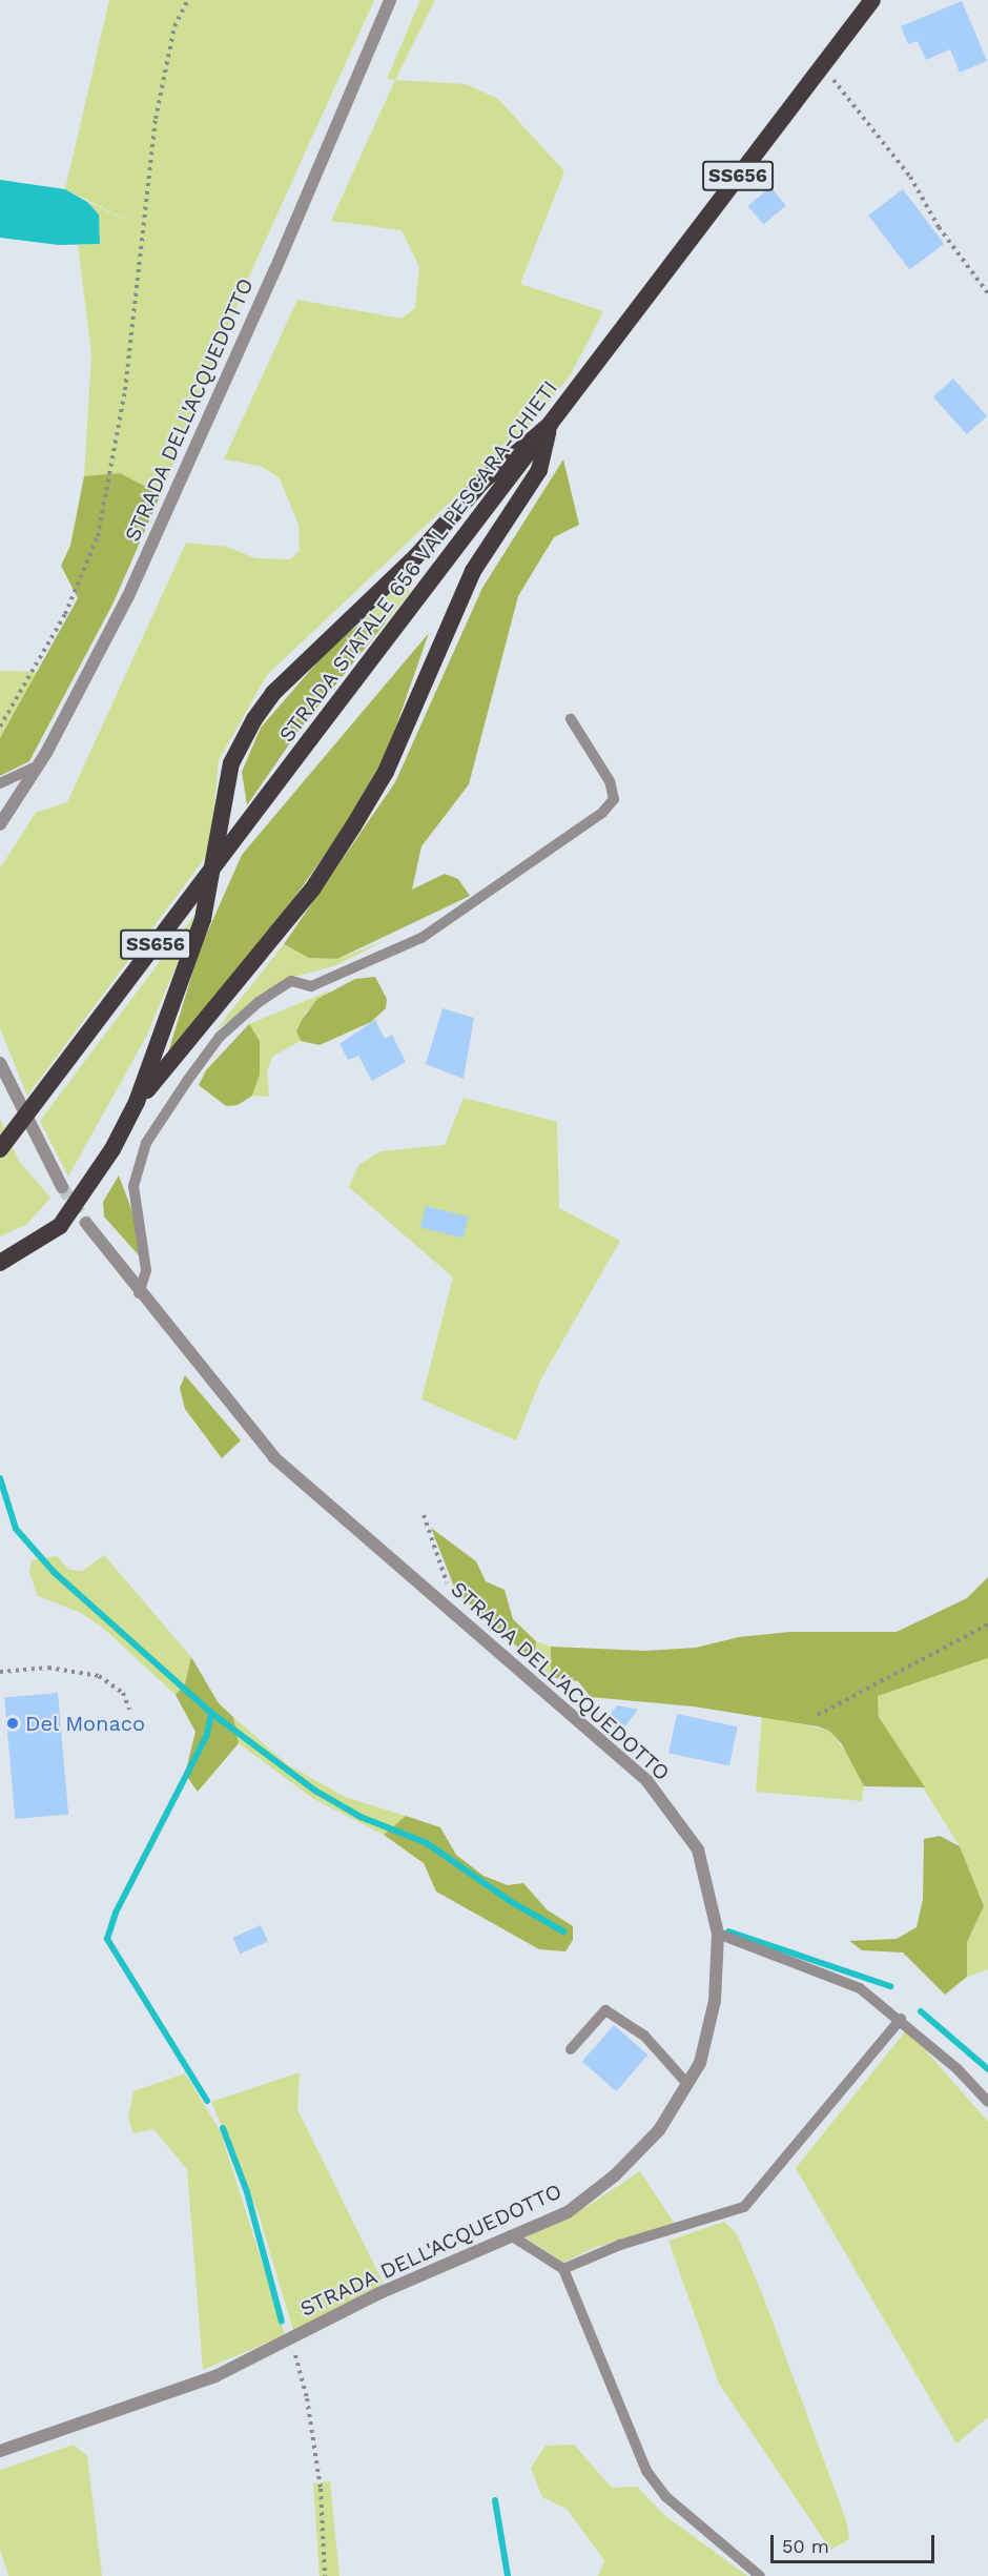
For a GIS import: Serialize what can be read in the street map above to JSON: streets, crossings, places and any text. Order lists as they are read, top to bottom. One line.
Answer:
{"streets":{"highway":["SS656","STRADA STATALE 656 VAL PESCARA-CHIETI"],"street":["STRADA DELL'ACQUEDOTTO"]},"places":["Del Monaco"],"scale_bar":"50 m"}
